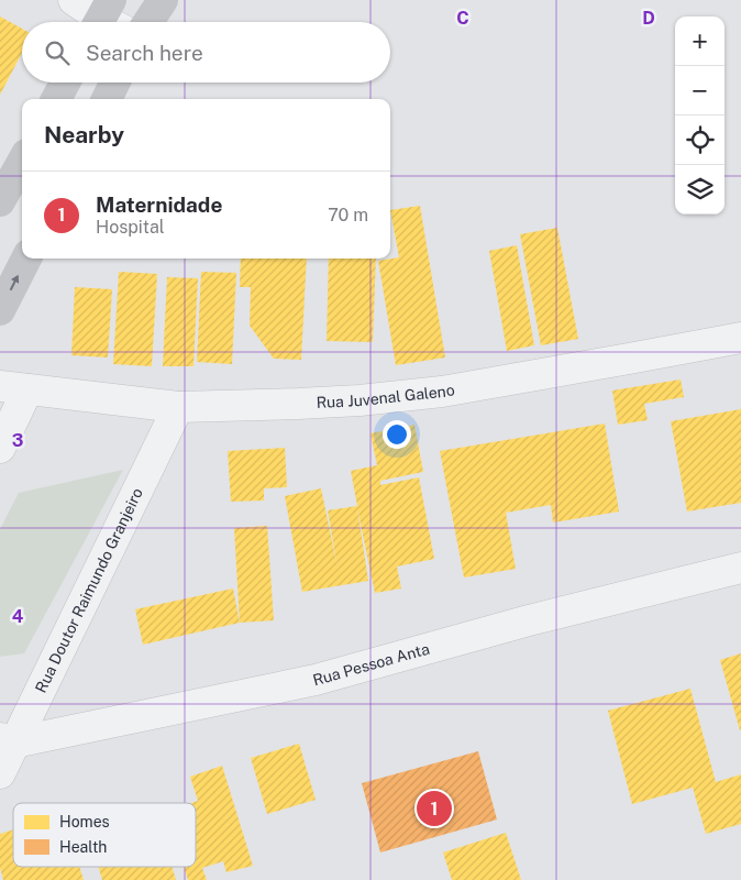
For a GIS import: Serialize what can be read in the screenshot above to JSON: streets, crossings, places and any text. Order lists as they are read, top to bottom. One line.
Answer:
{"streets":{"street":["Rua Juvenal Galeno","Rua Doutor Raimundo Granjeiro","Rua Pessoa Anta"]},"crossings":[["Rua Juvenal Galeno","Rua Doutor Raimundo Granjeiro"],["Rua Doutor Raimundo Granjeiro","Rua Pessoa Anta"]],"legend":["Homes","Health"],"page":{"map_buttons":["+","−"],"search":"Search here","heading":"Nearby","list":[{"mark":"1","name":"Maternidade","note":"Hospital","value":"70 m"}],"pins":"1"},"grid":{"columns":["C","D"],"rows":["3","4"]}}
